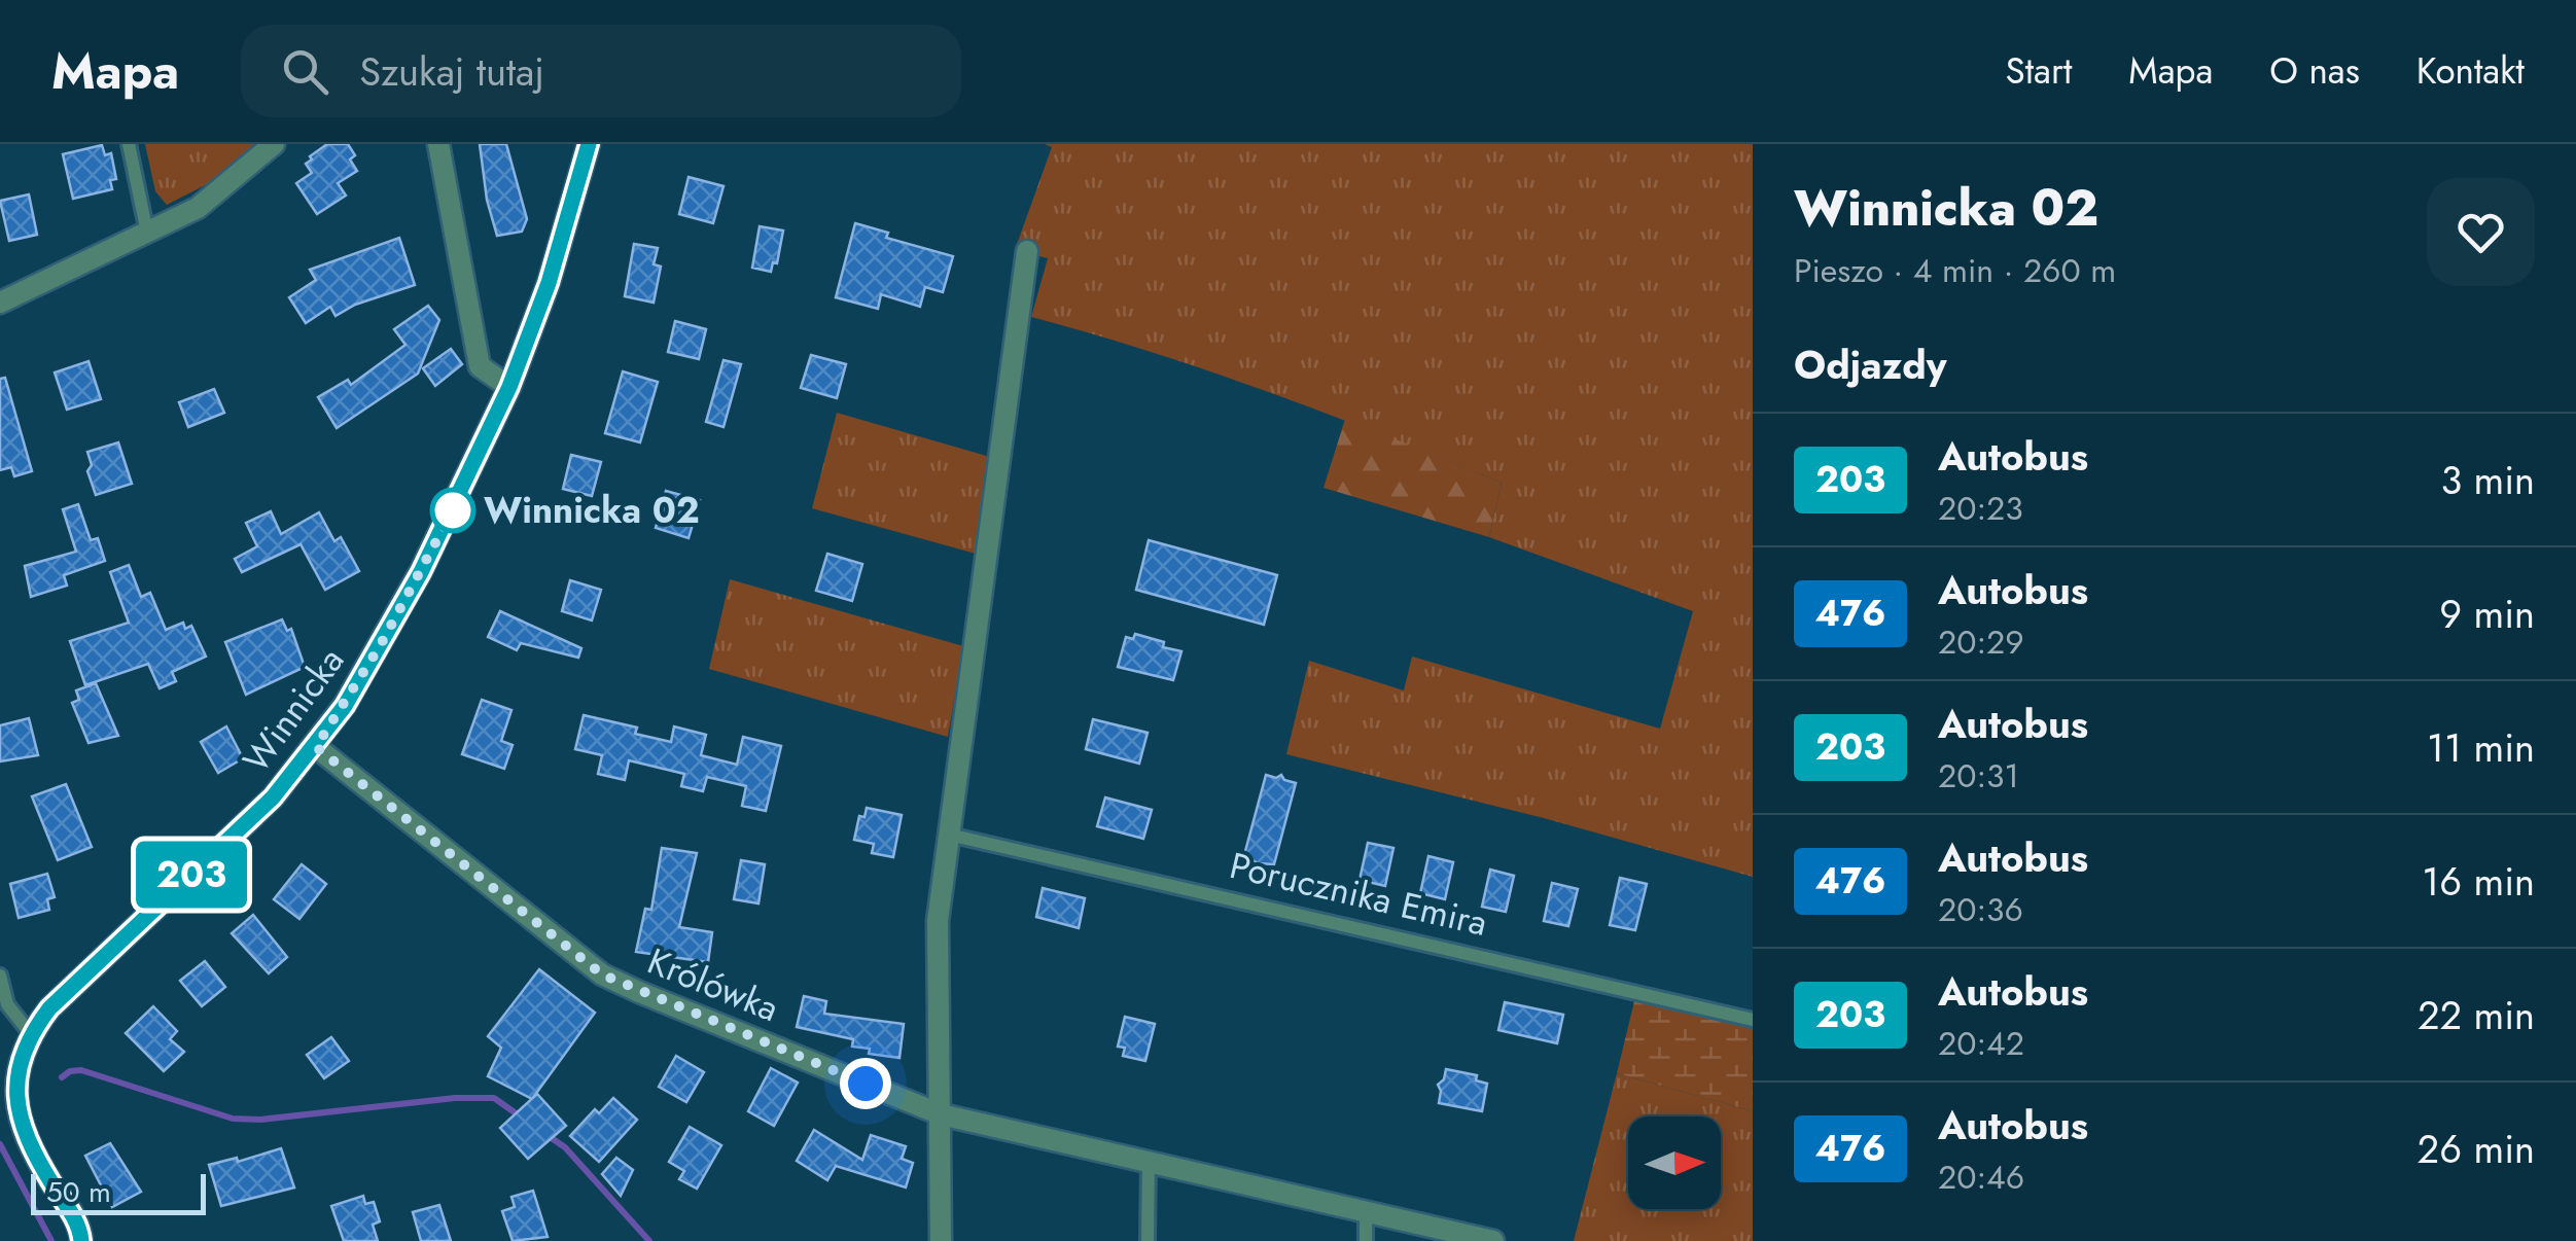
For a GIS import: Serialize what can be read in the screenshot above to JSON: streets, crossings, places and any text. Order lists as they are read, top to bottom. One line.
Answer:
{"streets":{"street":["Winnicka","Królówka"],"lane":["Porucznika Emira"]},"crossings":[["Winnicka","Królówka"]],"places":["Winnicka 02"],"lines":["bus line 203"],"scale_bar":"50 m","north":"right","page":{"header":"Mapa","search":"Szukaj tutaj","nav":["Start","Mapa","O nas","Kontakt"],"on_map":"203","heading":[["Winnicka 02","Pieszo · 4 min · 260 m"],"Odjazdy"],"list":[{"mark":"203","name":"Autobus","note":"20:23","value":"3 min"},{"mark":"476","name":"Autobus","note":"20:29","value":"9 min"},{"mark":"203","name":"Autobus","note":"20:31","value":"11 min"},{"mark":"476","name":"Autobus","note":"20:36","value":"16 min"},{"mark":"203","name":"Autobus","note":"20:42","value":"22 min"},{"mark":"476","name":"Autobus","note":"20:46","value":"26 min"}],"scale":"50 m"}}
